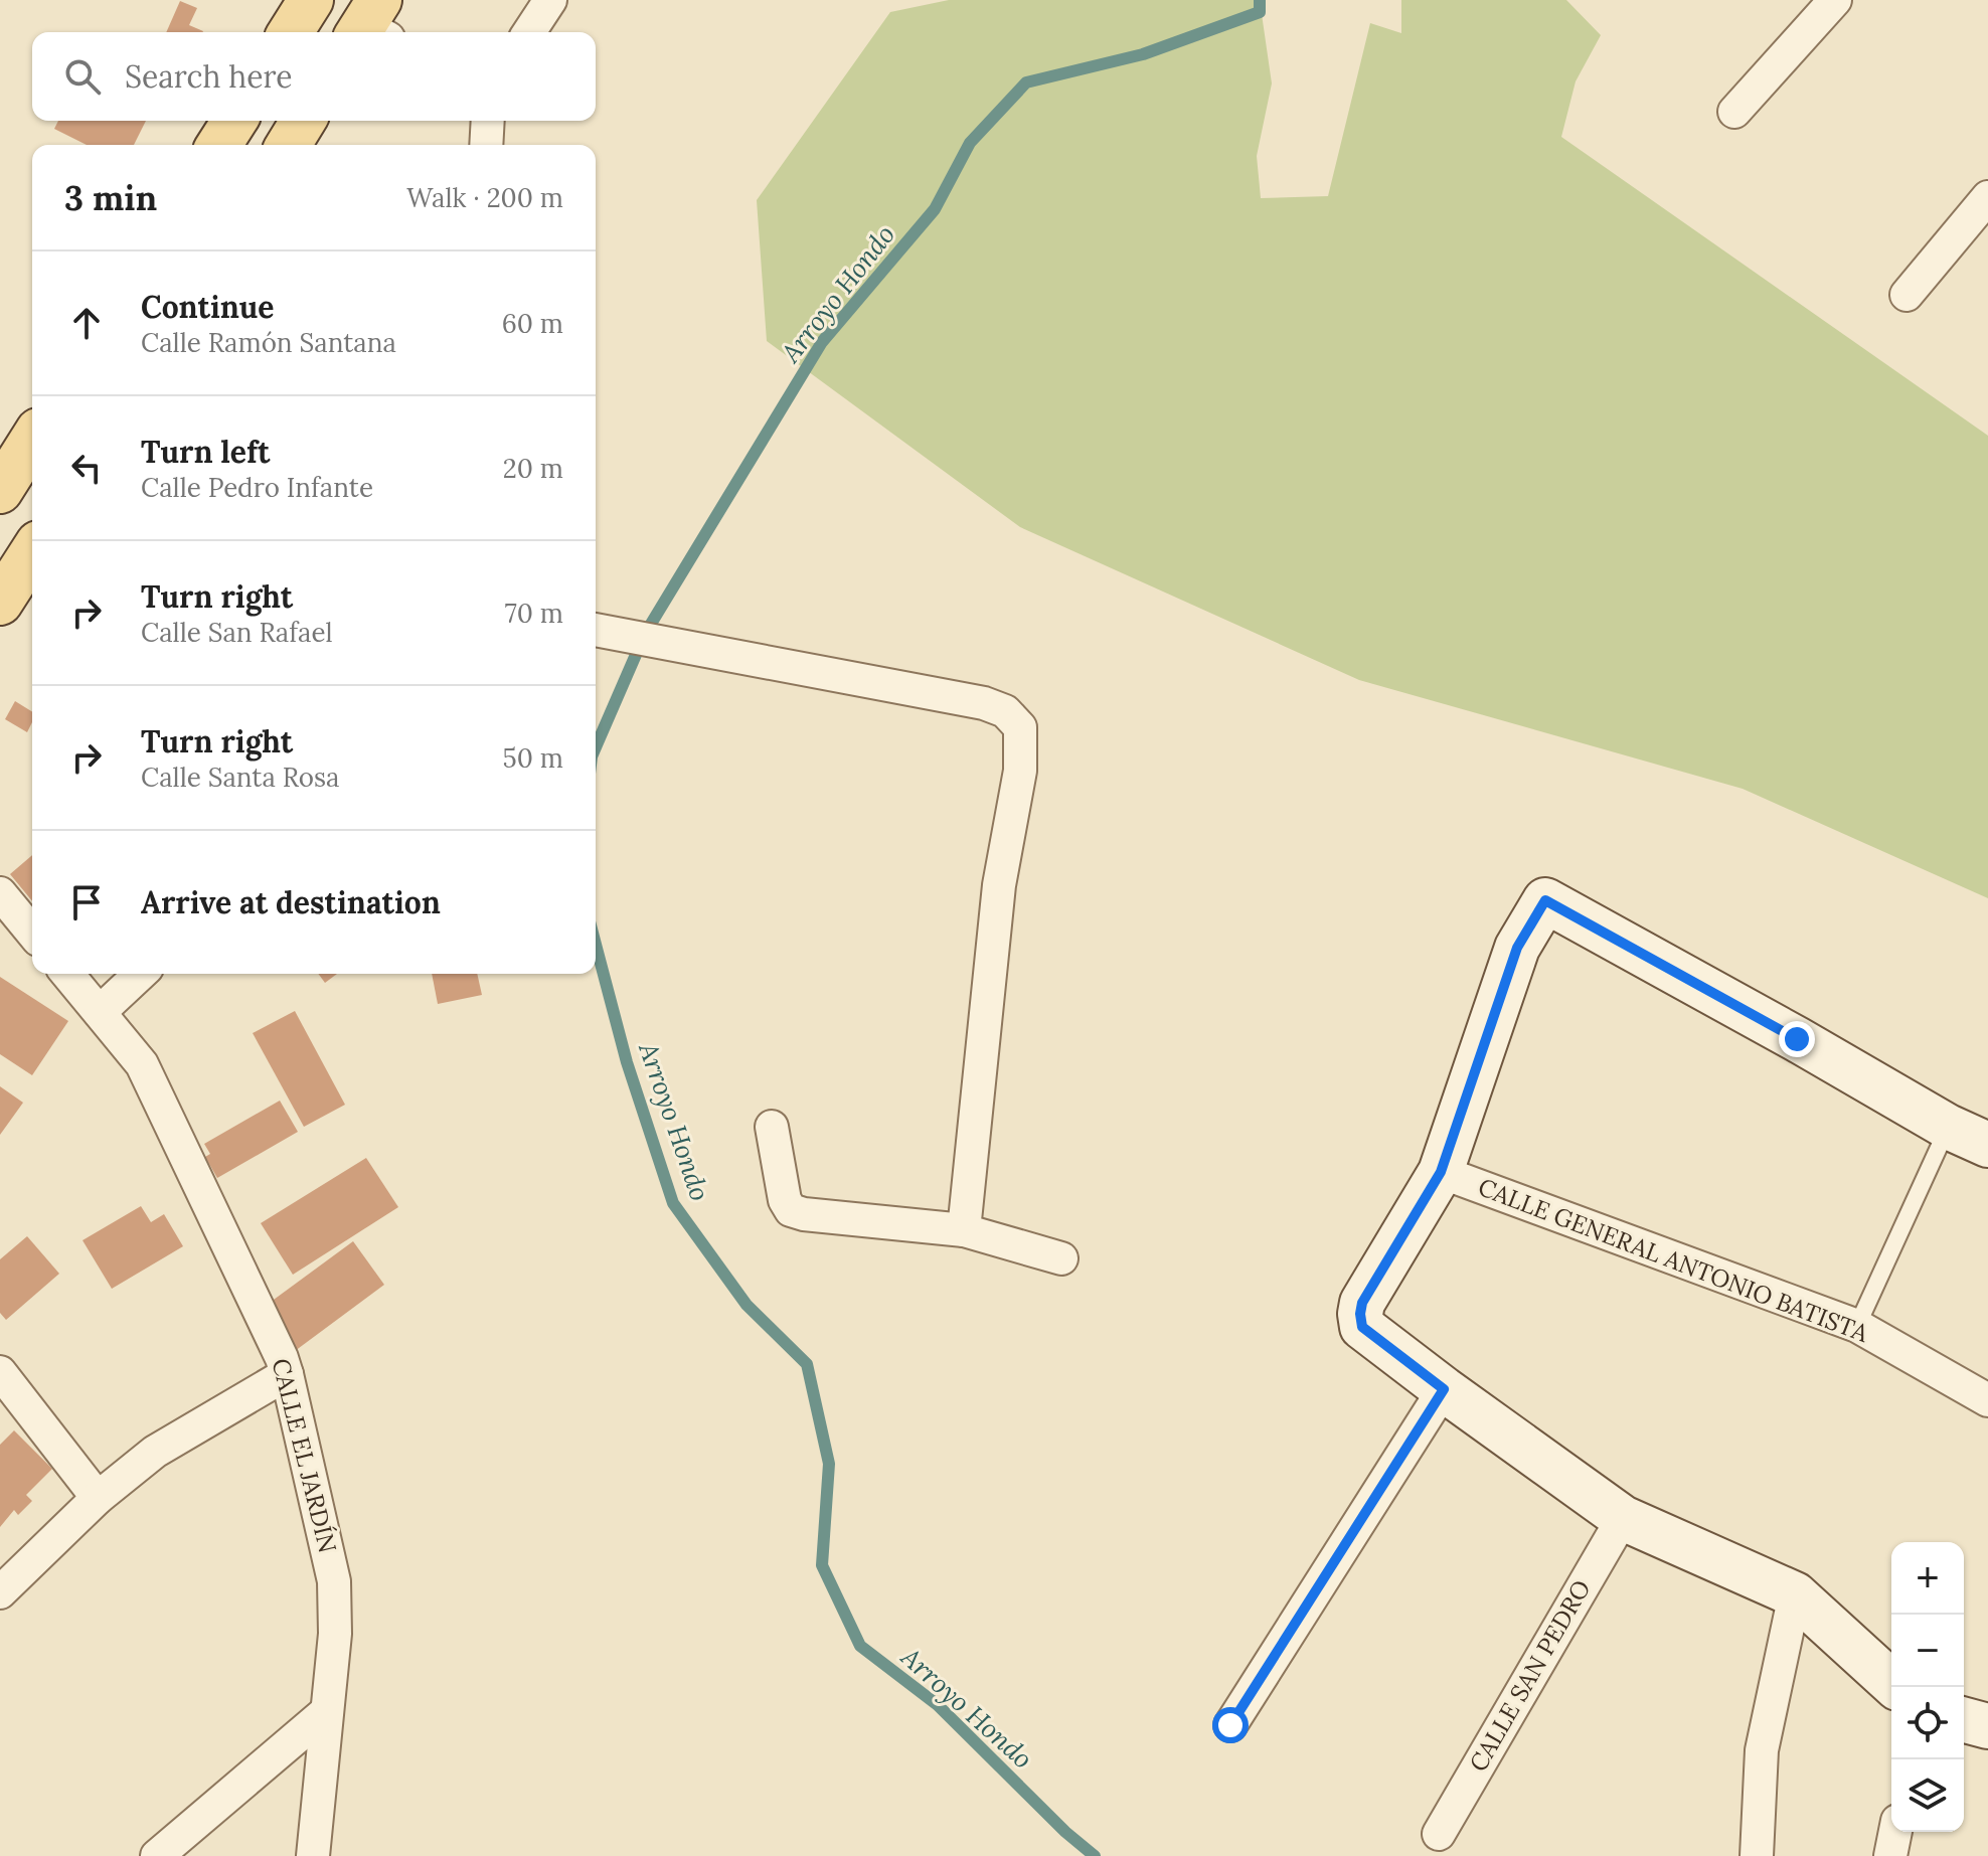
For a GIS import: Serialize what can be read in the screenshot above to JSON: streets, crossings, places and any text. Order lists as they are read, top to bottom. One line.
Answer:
{"streets":{"street":["CALLE GENERAL ANTONIO BATISTA","CALLE EL JARDÍN","CALLE SAN PEDRO"]},"water":["Arroyo Hondo"],"page":{"search":"Search here","heading":["3 min","Walk · 200 m"],"list":[["Continue","Calle Ramón Santana","60 m"],["Turn left","Calle Pedro Infante","20 m"],["Turn right","Calle San Rafael","70 m"],["Turn right","Calle Santa Rosa","50 m"],"Arrive at destination"],"map_buttons":["+","−"]}}
